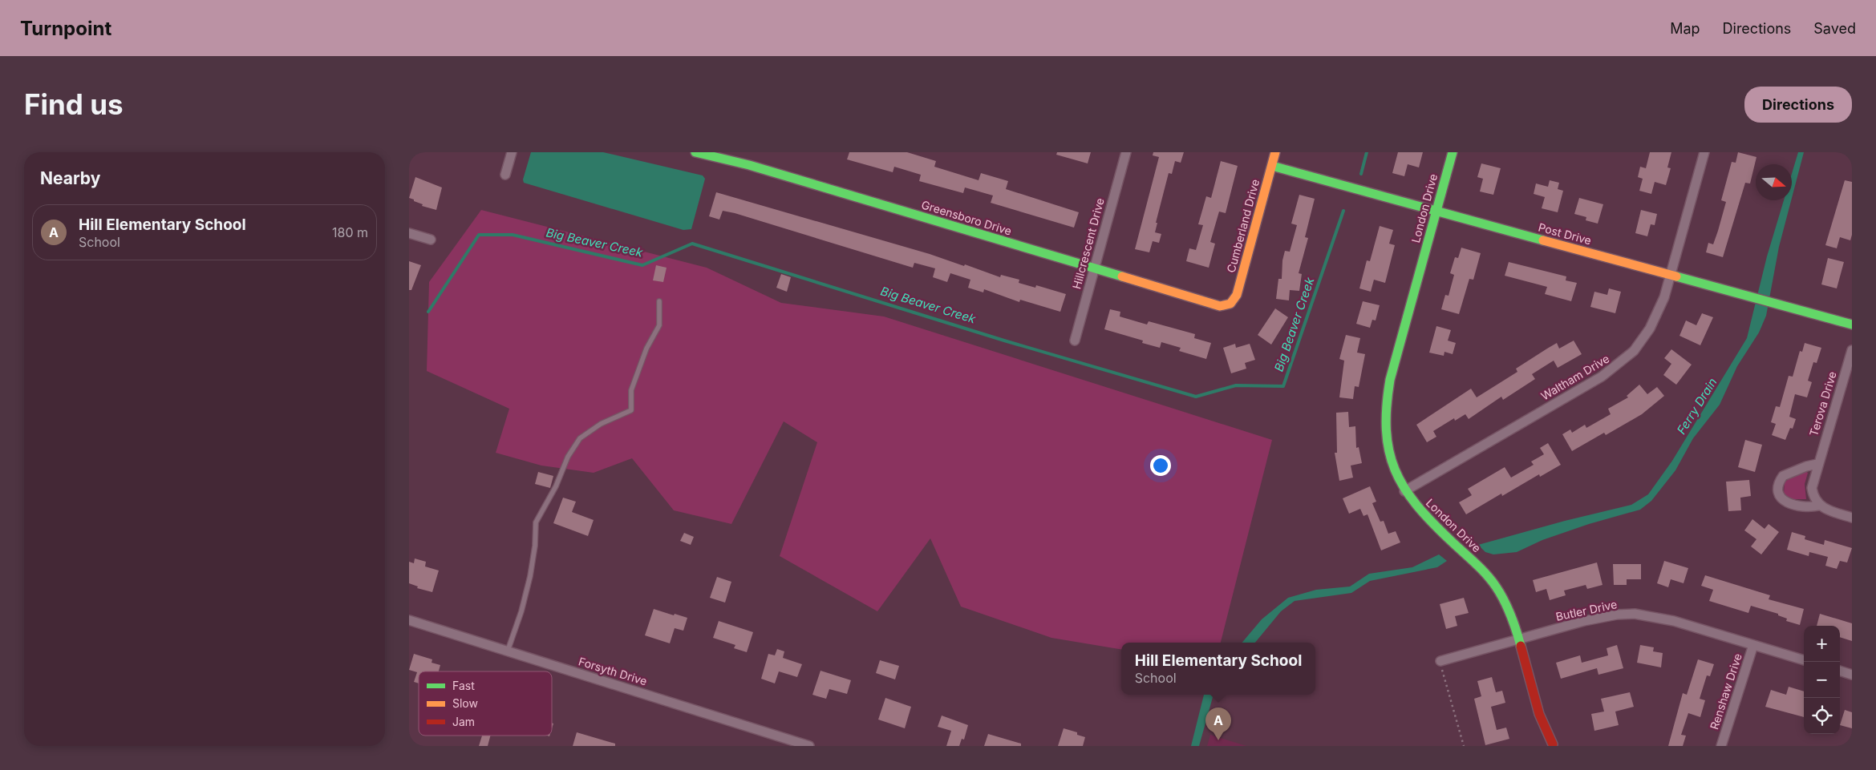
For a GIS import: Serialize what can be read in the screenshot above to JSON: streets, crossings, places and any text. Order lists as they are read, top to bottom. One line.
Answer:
{"streets":{"street":["London Drive","Greensboro Drive","Cumberland Drive","Post Drive","Hillcrescent Drive","Waltham Drive","Terova Drive","Butler Drive","Forsyth Drive","Renshaw Drive"]},"crossings":[["London Drive","Post Drive"],["London Drive","Waltham Drive"],["London Drive","Butler Drive"],["Greensboro Drive","Cumberland Drive"],["Greensboro Drive","Hillcrescent Drive"],["Cumberland Drive","Post Drive"],["Post Drive","Waltham Drive"],["Butler Drive","Renshaw Drive"]],"water":["Big Beaver Creek","Ferry Drain"],"legend":["Fast","Slow","Jam"],"north":"right","page":{"header":"Turnpoint","nav":["Map","Directions","Saved"],"buttons":"Directions","title":"Find us","heading":"Nearby","list":[{"mark":"A","name":"Hill Elementary School","note":"School","value":"180 m"}],"map_buttons":["+","−"],"popup":["Hill Elementary School","School"],"pins":"A"}}
